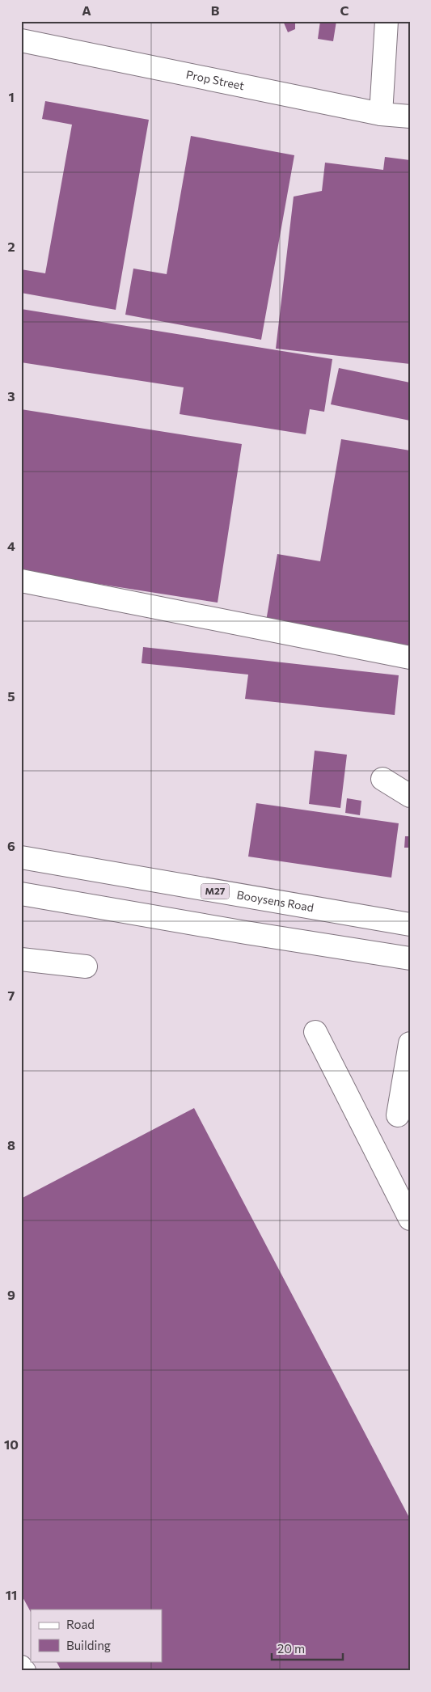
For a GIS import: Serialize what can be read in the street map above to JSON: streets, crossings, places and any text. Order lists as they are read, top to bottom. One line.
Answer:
{"streets":{"main road":["Prop Street","M27","Booysens Road"]},"legend":["Road","Building"],"scale_bar":"20 m","grid":{"columns":["A","B","C"],"rows":["1","2","3","4","5","6","7","8","9","10","11"]}}
